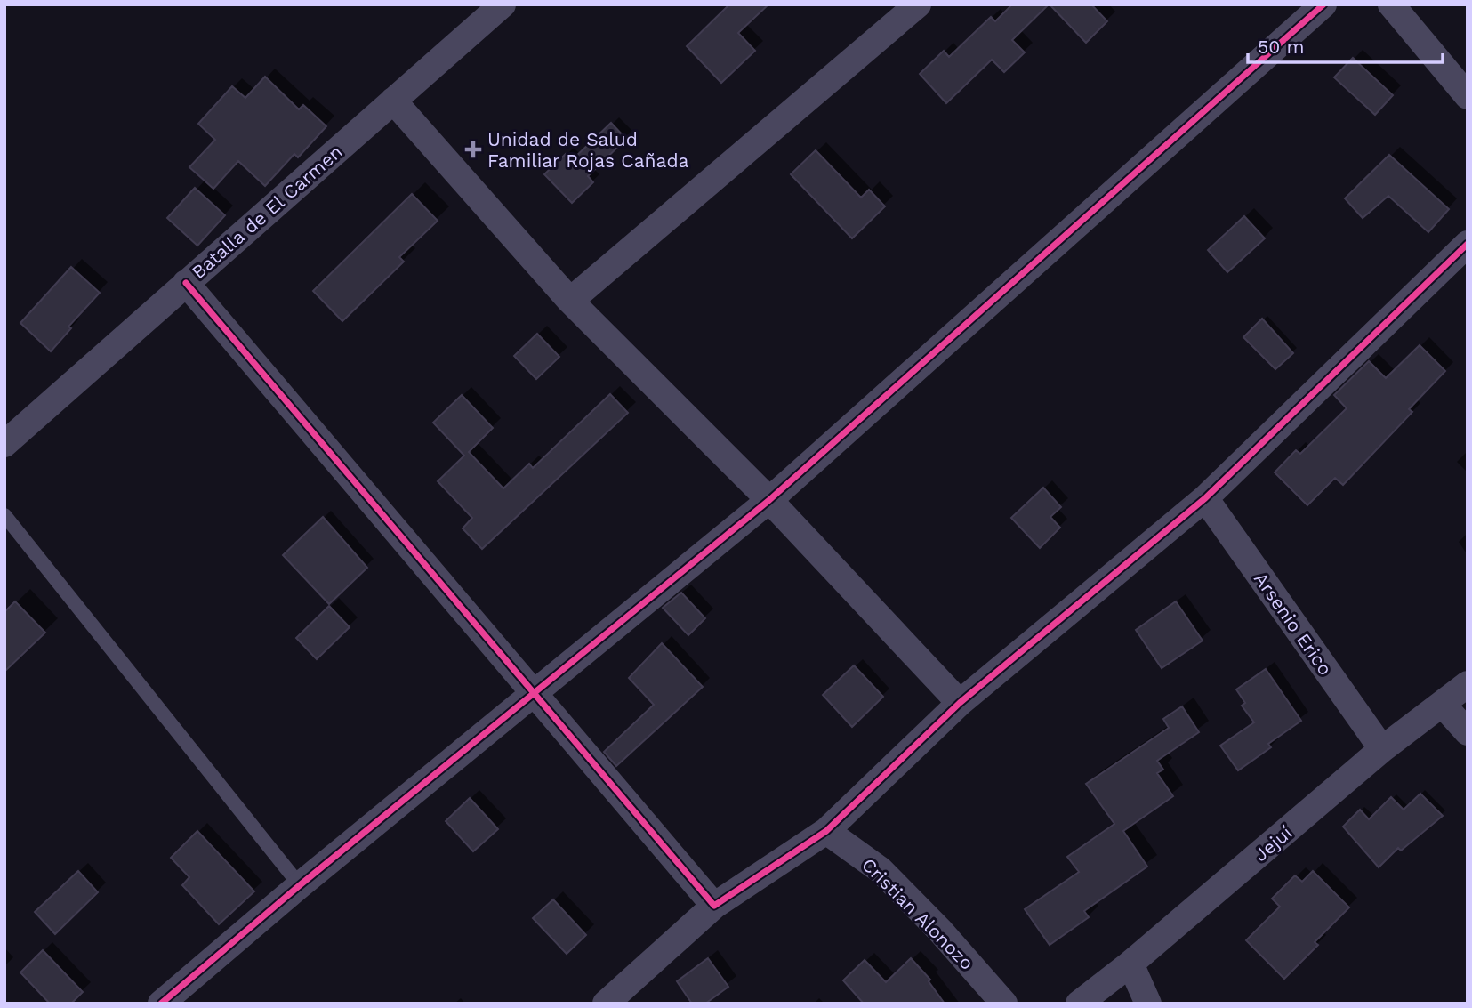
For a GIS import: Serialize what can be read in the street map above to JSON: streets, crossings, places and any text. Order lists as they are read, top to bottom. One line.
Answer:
{"streets":{"street":["Batalla de El Carmen","Arsenio Erico","Jejuí","Cristian Alonozo"]},"crossings":[["Arsenio Erico","Jejuí"]],"places":{"health":["Unidad de Salud Familiar Rojas Cañada"]},"scale_bar":"50 m"}
